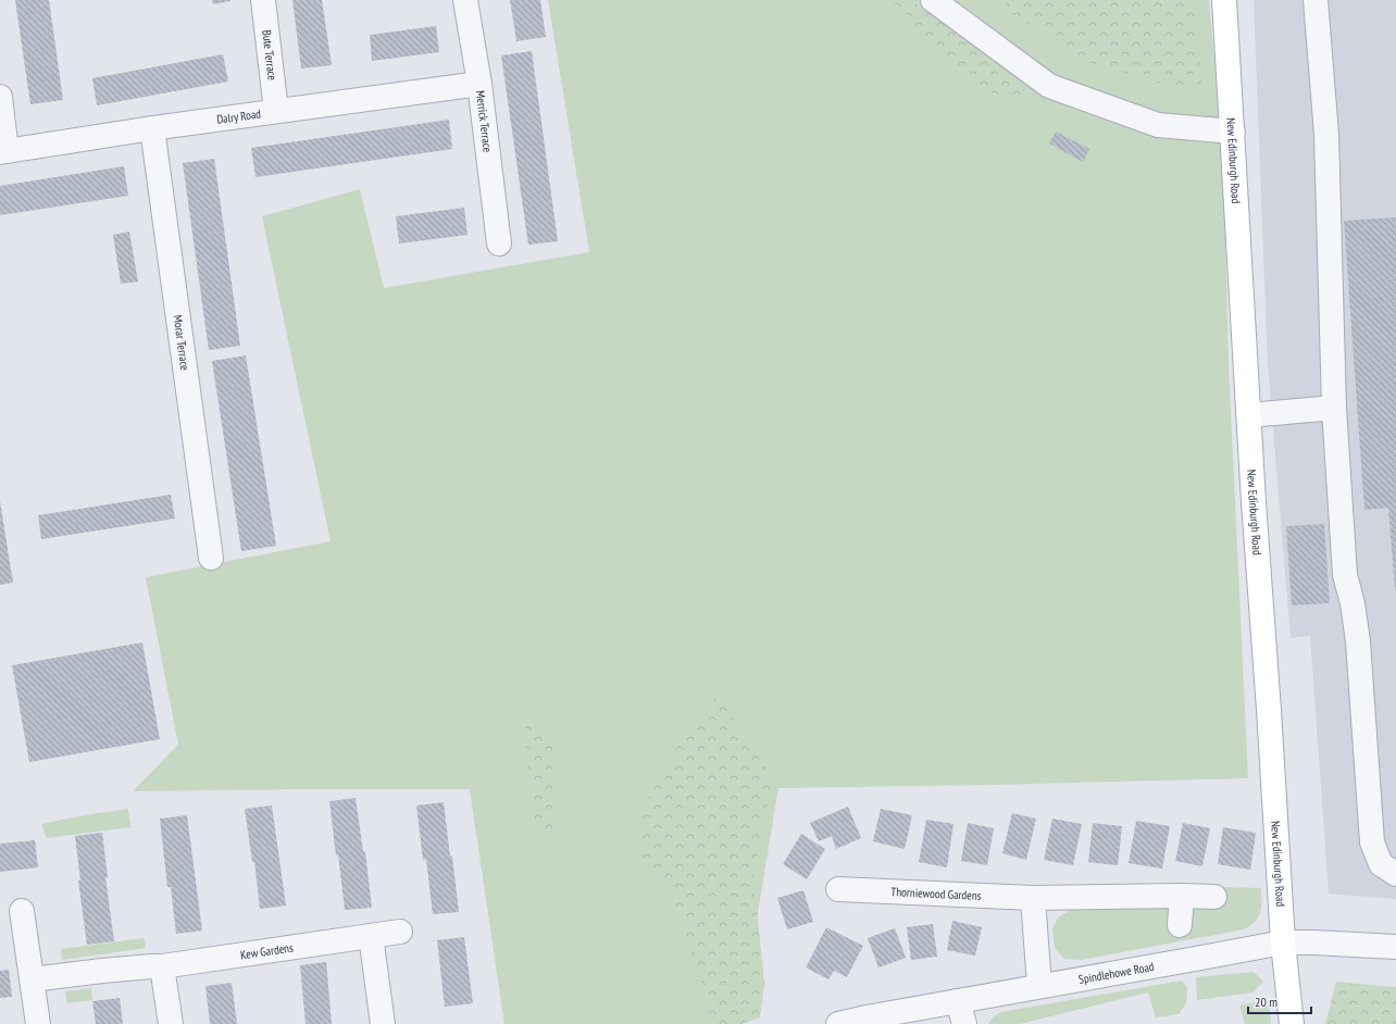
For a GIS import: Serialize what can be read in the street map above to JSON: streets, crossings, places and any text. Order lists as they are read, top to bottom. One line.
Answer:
{"streets":{"main road":["New Edinburgh Road"],"street":["Bute Terrace","Dalry Road","Merrick Terrace","Morar Terrace","Thorniewood Gardens","Kew Gardens","Spindlehowe Road"]},"crossings":[["Bute Terrace","Dalry Road"],["Dalry Road","Merrick Terrace"],["Dalry Road","Morar Terrace"],["New Edinburgh Road","Spindlehowe Road"]],"scale_bar":"20 m"}
